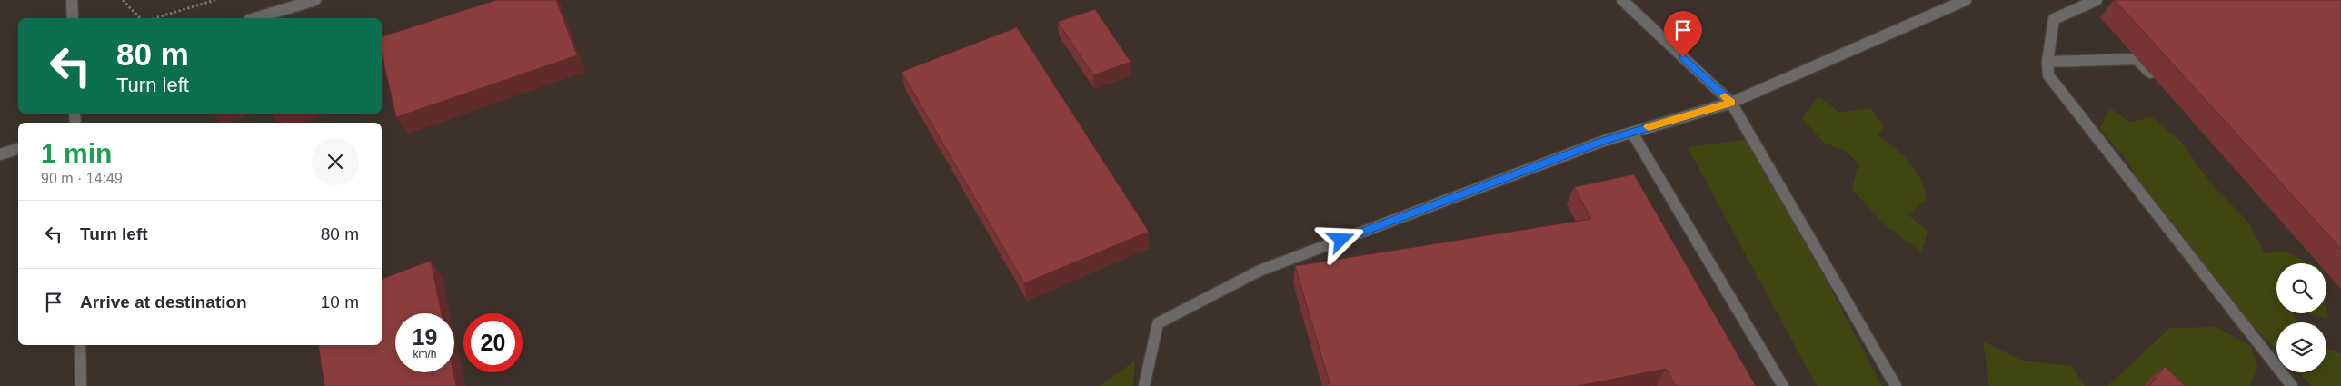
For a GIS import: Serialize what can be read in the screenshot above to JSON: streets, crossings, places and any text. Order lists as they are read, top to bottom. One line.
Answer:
{"page":{"turn":["80 m","Turn left"],"heading":["1 min","90 m · 14:49"],"list":[{"name":"Turn left","value":"80 m"},{"name":"Arrive at destination","value":"10 m"}],"speed":"19 km/h","limit":"20"}}
